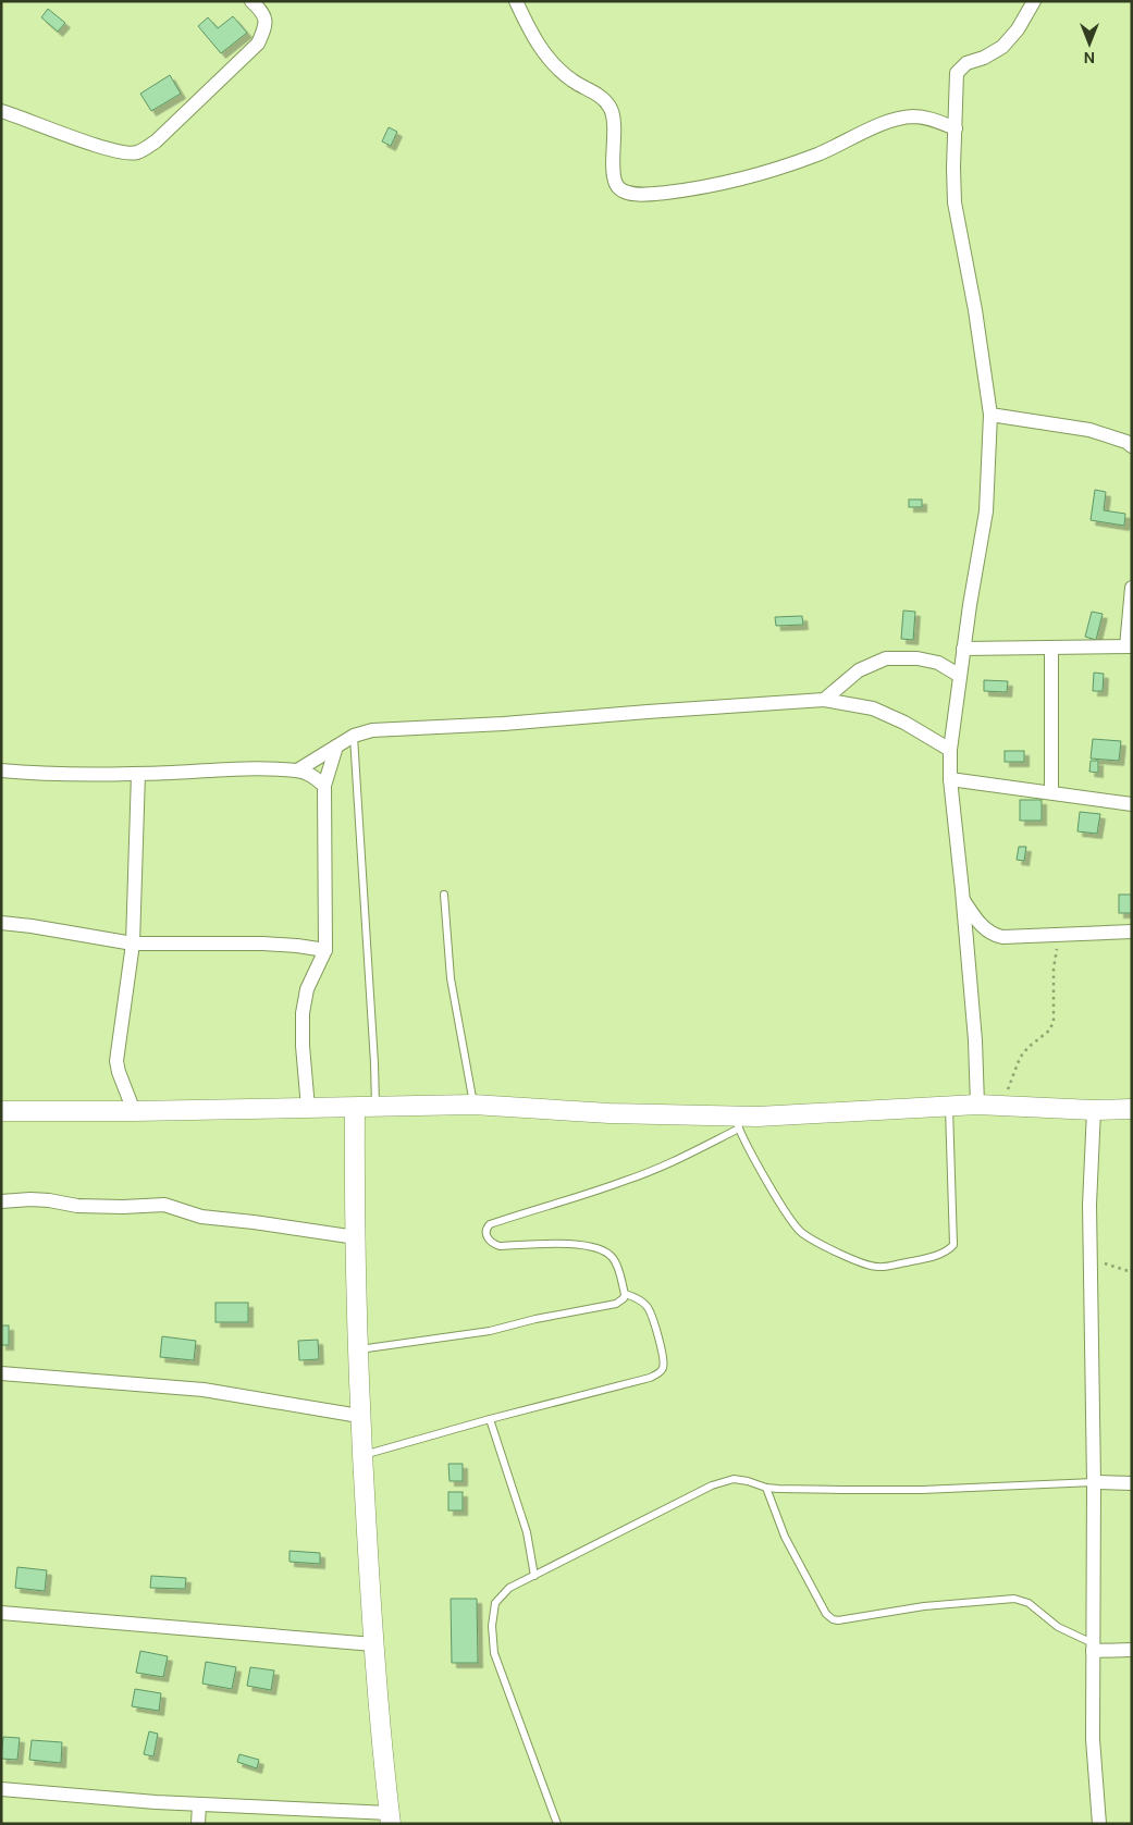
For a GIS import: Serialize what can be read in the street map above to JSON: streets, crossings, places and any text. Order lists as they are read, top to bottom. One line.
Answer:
{"north":"bottom"}
